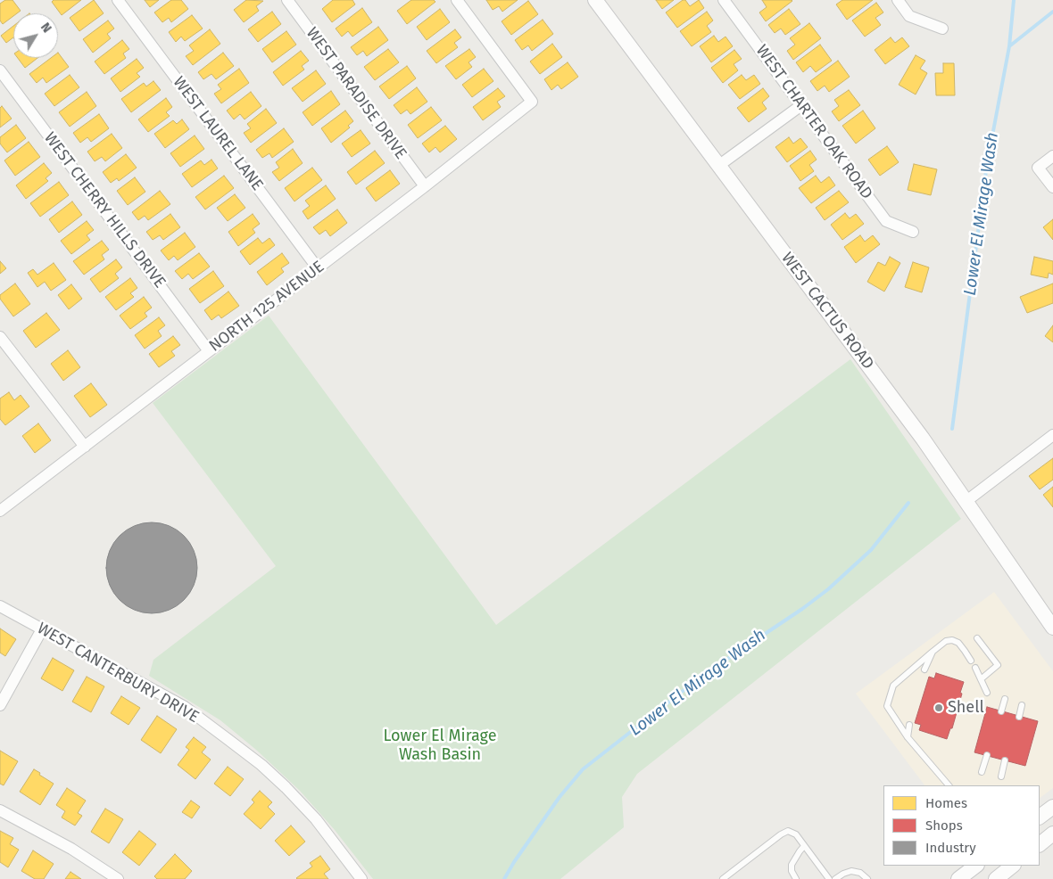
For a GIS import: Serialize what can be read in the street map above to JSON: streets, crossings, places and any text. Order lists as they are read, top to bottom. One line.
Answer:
{"streets":{"main road":["WEST CACTUS ROAD"],"street":["WEST PARADISE DRIVE","WEST CHARTER OAK ROAD","WEST LAUREL LANE","WEST CHERRY HILLS DRIVE","NORTH 125 AVENUE","WEST CANTERBURY DRIVE"]},"crossings":[["WEST PARADISE DRIVE","NORTH 125 AVENUE"],["WEST LAUREL LANE","NORTH 125 AVENUE"],["WEST CHERRY HILLS DRIVE","NORTH 125 AVENUE"]],"water":["Lower El Mirage Wash"],"parks":["Lower El Mirage Wash Basin"],"places":["Shell"],"legend":["Homes","Shops","Industry"],"north":"top right"}
